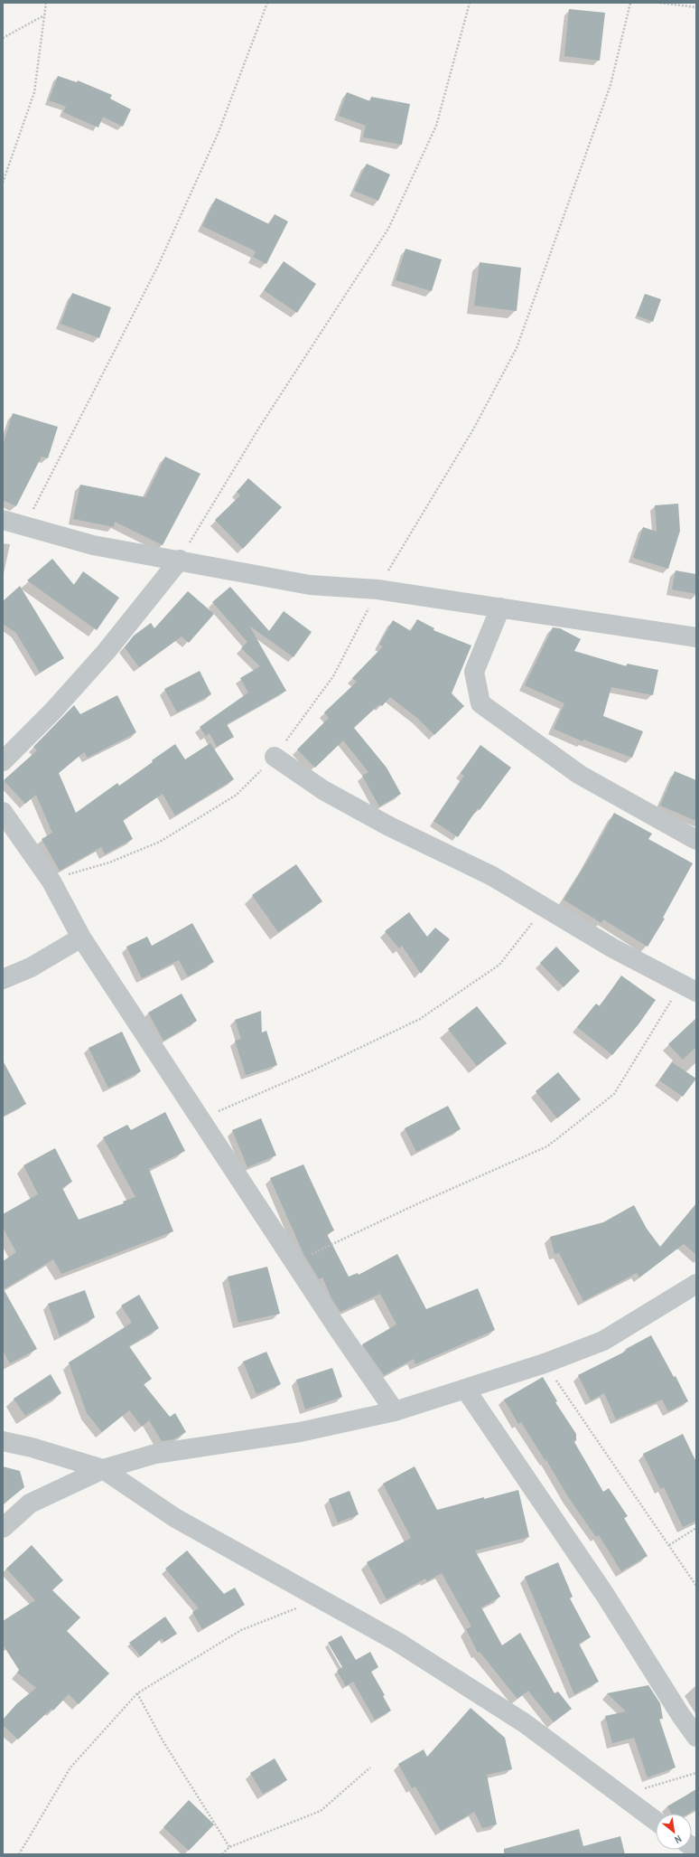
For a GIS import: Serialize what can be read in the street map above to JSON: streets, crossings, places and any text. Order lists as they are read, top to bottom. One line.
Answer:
{"north":"bottom right"}
